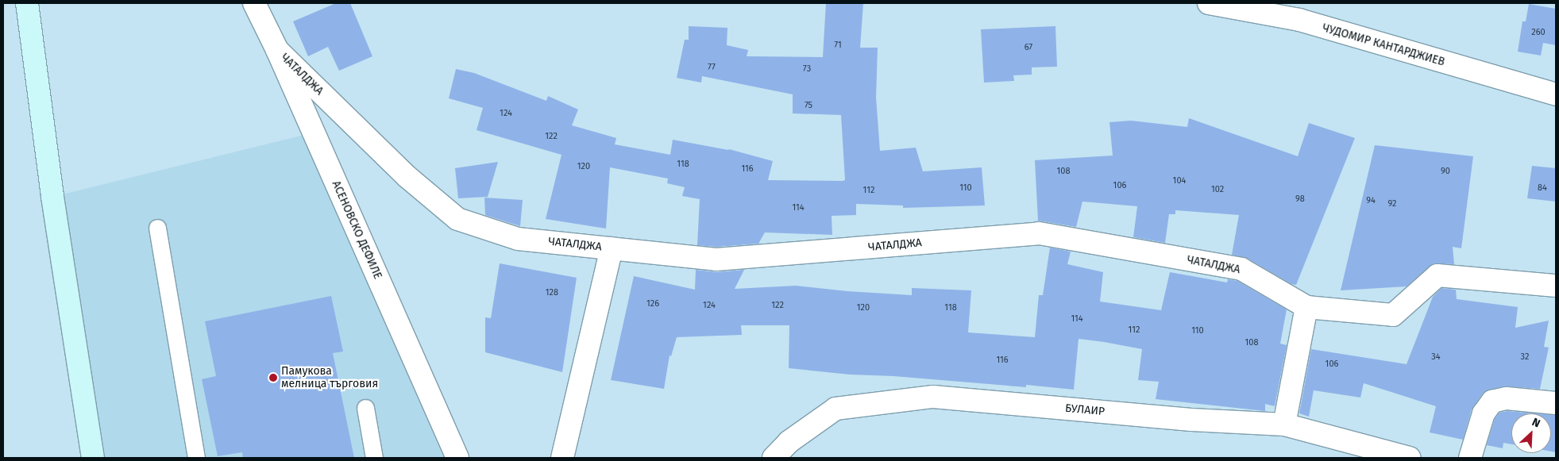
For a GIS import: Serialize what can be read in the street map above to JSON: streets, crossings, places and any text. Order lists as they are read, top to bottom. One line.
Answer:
{"streets":{"street":["ЧУДОМИР КАНТАРДЖИЕВ","ЧАТАЛДЖА","АСЕНОВСКО ДЕФИЛЕ","БУЛАИР"]},"crossings":[["ЧАТАЛДЖА","АСЕНОВСКО ДЕФИЛЕ"]],"places":["Памукова мелница търговия"],"house_numbers":["260","71","67","77","73","75","124","122","118","120","116","108","90","104","106","110","84","102","112","98","94","92","114","128","126","124","122","120","118","114","112","110","108","34","32","116","106"],"north":"top right"}
